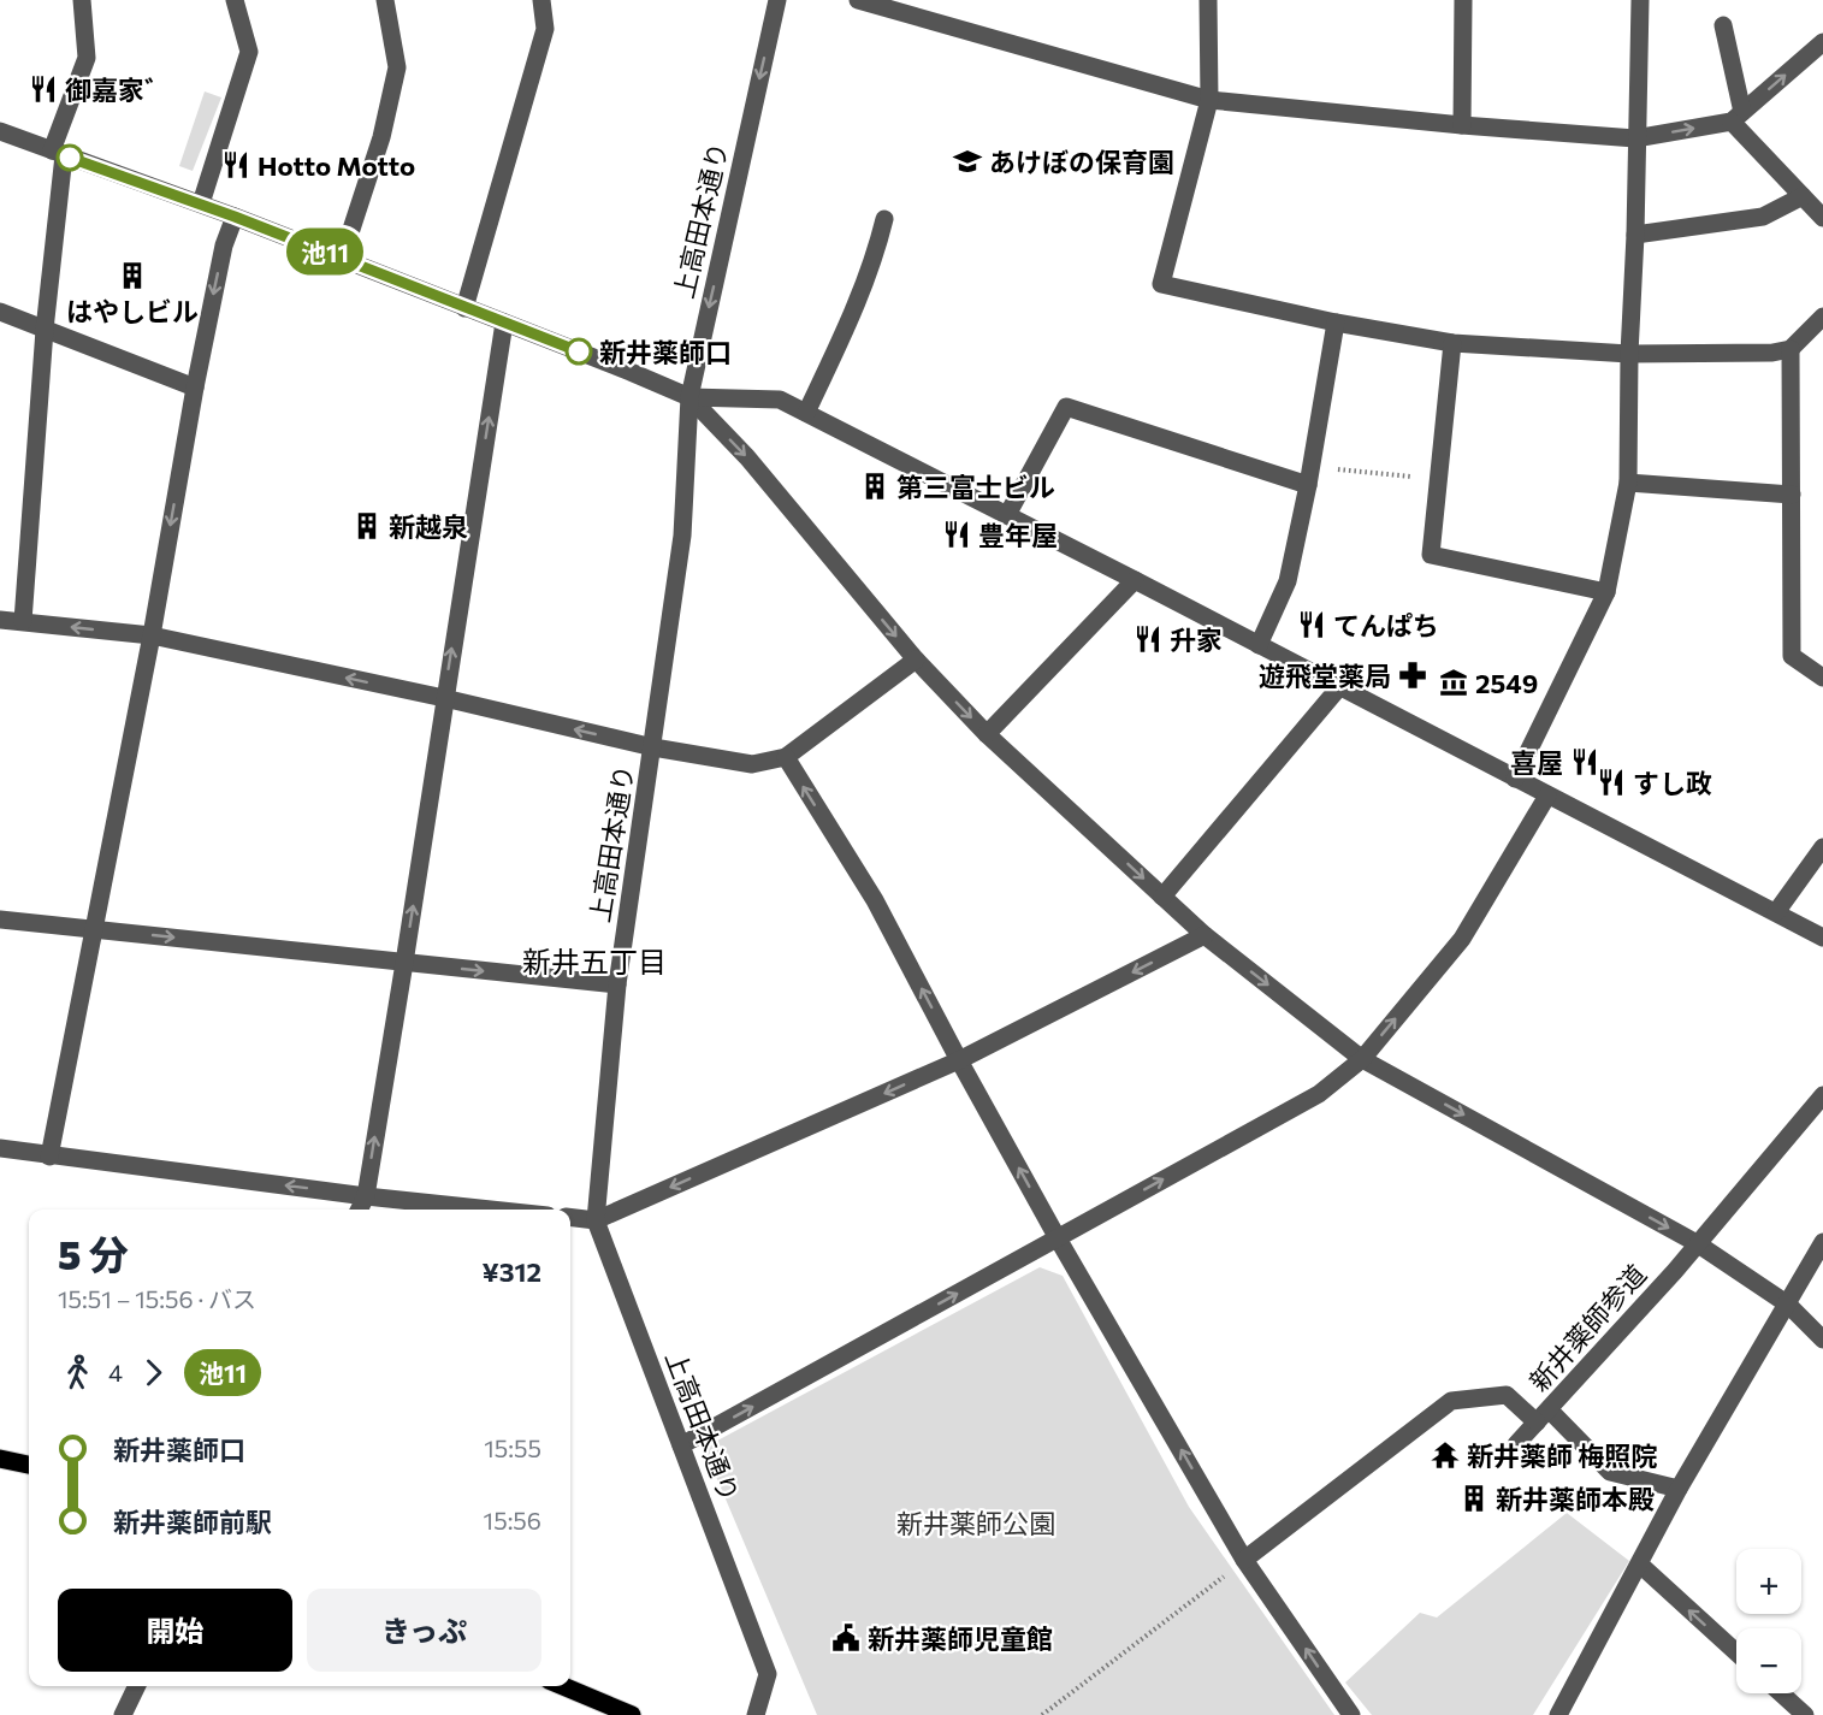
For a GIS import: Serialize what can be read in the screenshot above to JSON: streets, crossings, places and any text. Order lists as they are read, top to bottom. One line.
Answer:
{"streets":{"street":["上高田本通り","新井薬師参道"]},"districts":["新井五丁目"],"parks":["新井薬師公園"],"places":{"restaurant":["御嘉家゛","Hotto Motto","豊年屋","てんぱち","升家","喜屋","すし政"],"school or university":["あけぼの保育園"],"building":["はやしビル","第三富士ビル","新越泉","新井薬師本殿"],"other":["新井薬師口"],"pharmacy":["遊飛堂薬局"],"museum":["2549"],"temple":["新井薬師 梅照院"],"public building":["新井薬師児童館"]},"lines":["bus line 池11"],"page":{"on_map":"池11","heading":["5 分","15:51 – 15:56 · バス","¥312"],"legs":["4","池11"],"list":[{"name":"新井薬師口","value":"15:55"},{"name":"新井薬師前駅","value":"15:56"}],"map_buttons":["+","−"],"buttons":["開始","きっぷ"]}}
